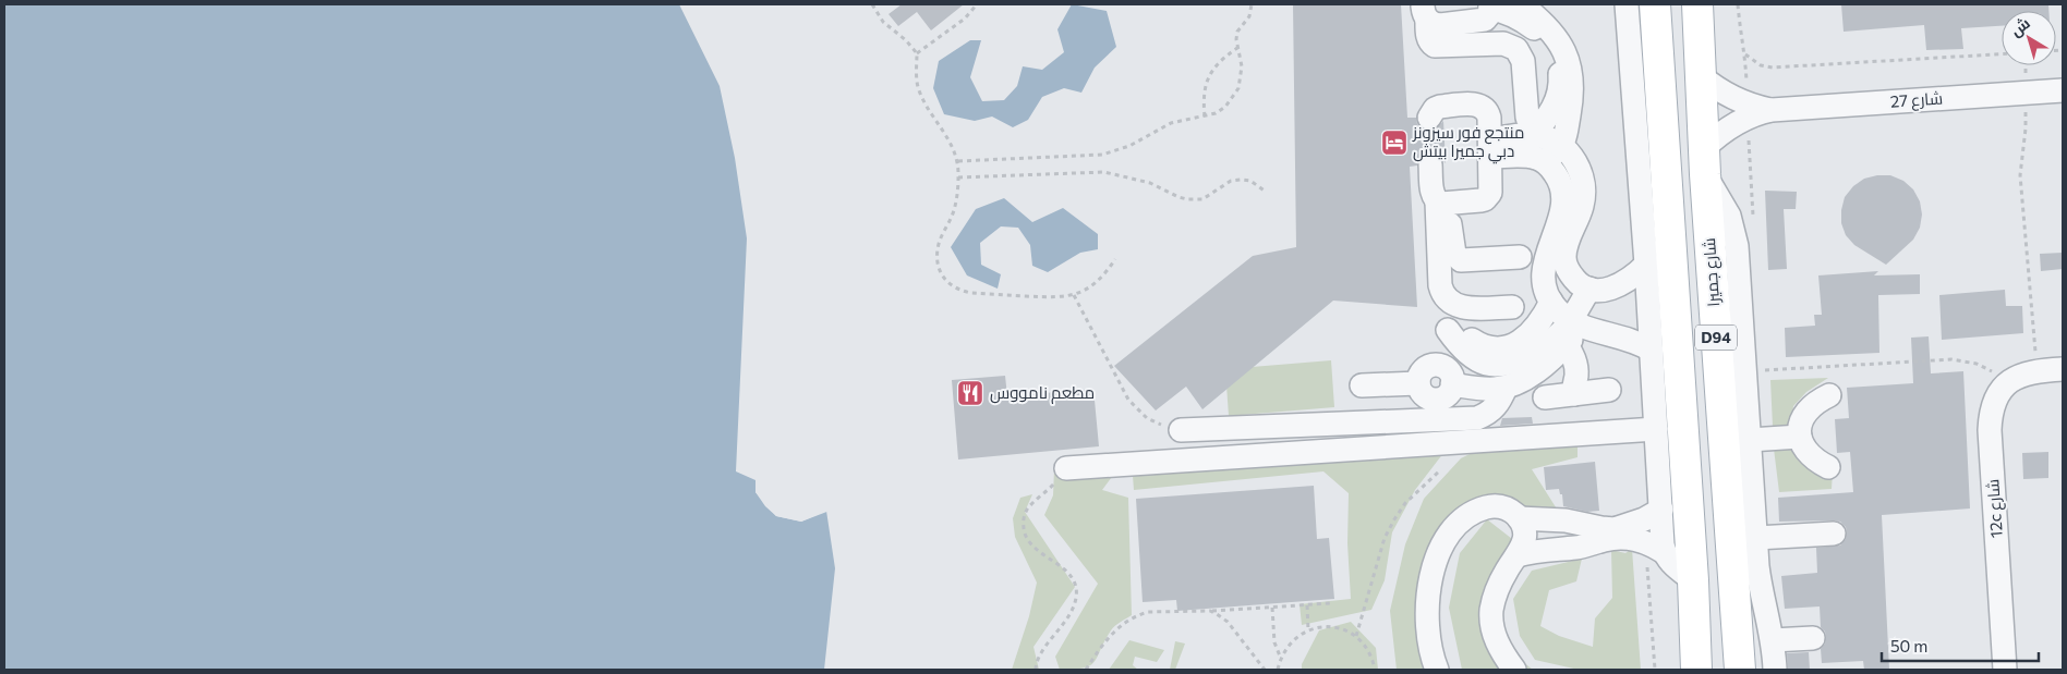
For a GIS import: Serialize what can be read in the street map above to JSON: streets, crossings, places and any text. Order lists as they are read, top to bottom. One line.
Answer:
{"streets":{"main road":["شارع جميرا","D94"],"street":["شارع 27","12c شارع"]},"crossings":[["شارع 27","شارع جميرا"]],"places":{"hotel":["منتجع فور سيزونز دبي جميرا بيتش"],"restaurant":["مطعم نامووس"]},"scale_bar":"50 m","north":"top left"}
